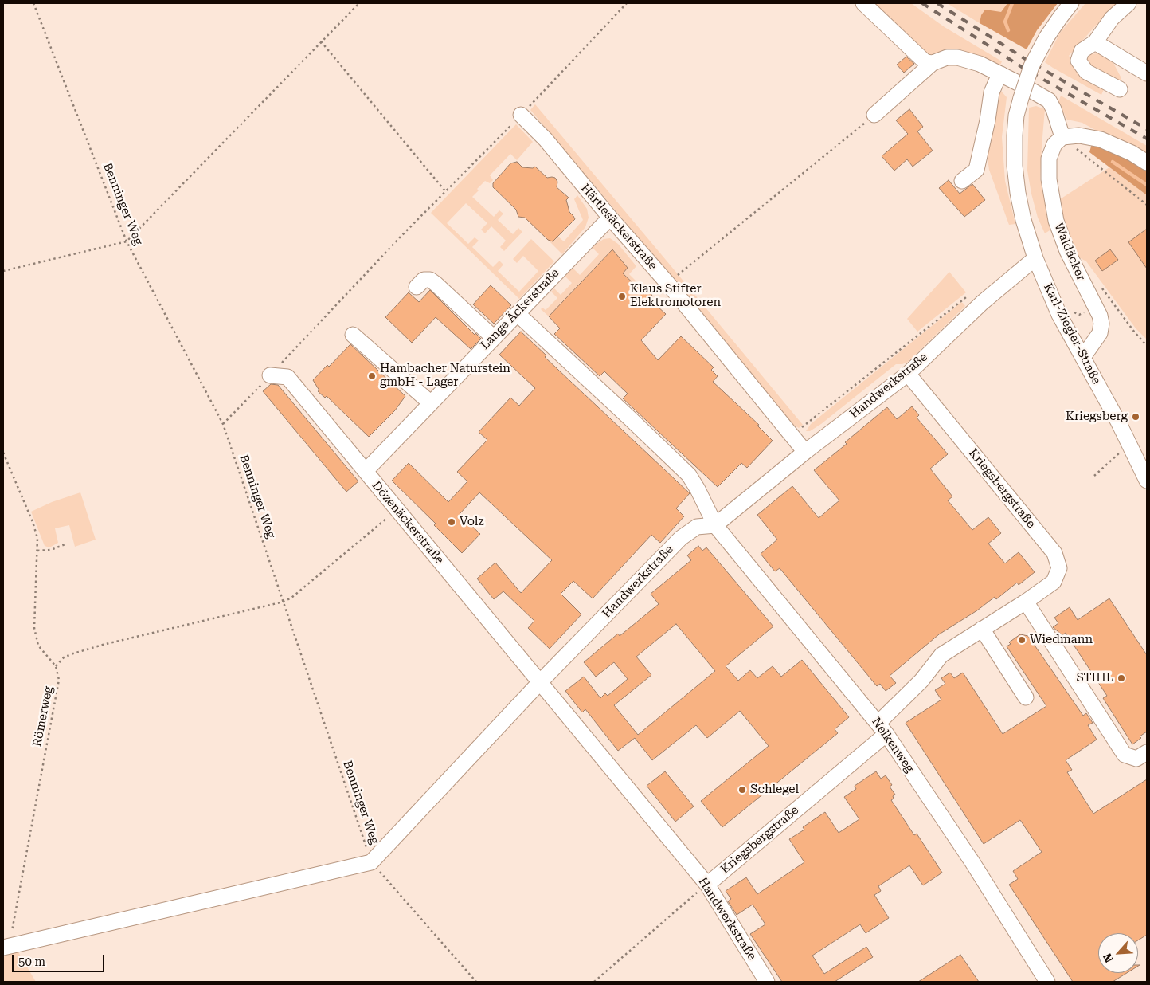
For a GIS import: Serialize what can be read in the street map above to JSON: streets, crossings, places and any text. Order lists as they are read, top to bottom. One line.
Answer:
{"streets":{"street":["Härtlesäckerstraße","Waldäcker","Lange Äckerstraße","Karl-Ziegler-Straße","Handwerkstraße","Kriegsbergstraße","Dözenäckerstraße","Nelkenweg"],"path":["Benninger Weg","Römerweg"]},"crossings":[["Härtlesäckerstraße","Lange Äckerstraße"],["Härtlesäckerstraße","Handwerkstraße"],["Waldäcker","Karl-Ziegler-Straße"],["Lange Äckerstraße","Dözenäckerstraße"],["Lange Äckerstraße","Nelkenweg"],["Karl-Ziegler-Straße","Handwerkstraße"],["Handwerkstraße","Kriegsbergstraße"],["Handwerkstraße","Dözenäckerstraße"],["Handwerkstraße","Nelkenweg"],["Kriegsbergstraße","Nelkenweg"]],"places":["Klaus Stifter Elektromotoren","Hambacher Naturstein gmbH - Lager","Kriegsberg","Volz","Wiedmann","STIHL","Schlegel"],"scale_bar":"50 m","north":"bottom left"}
